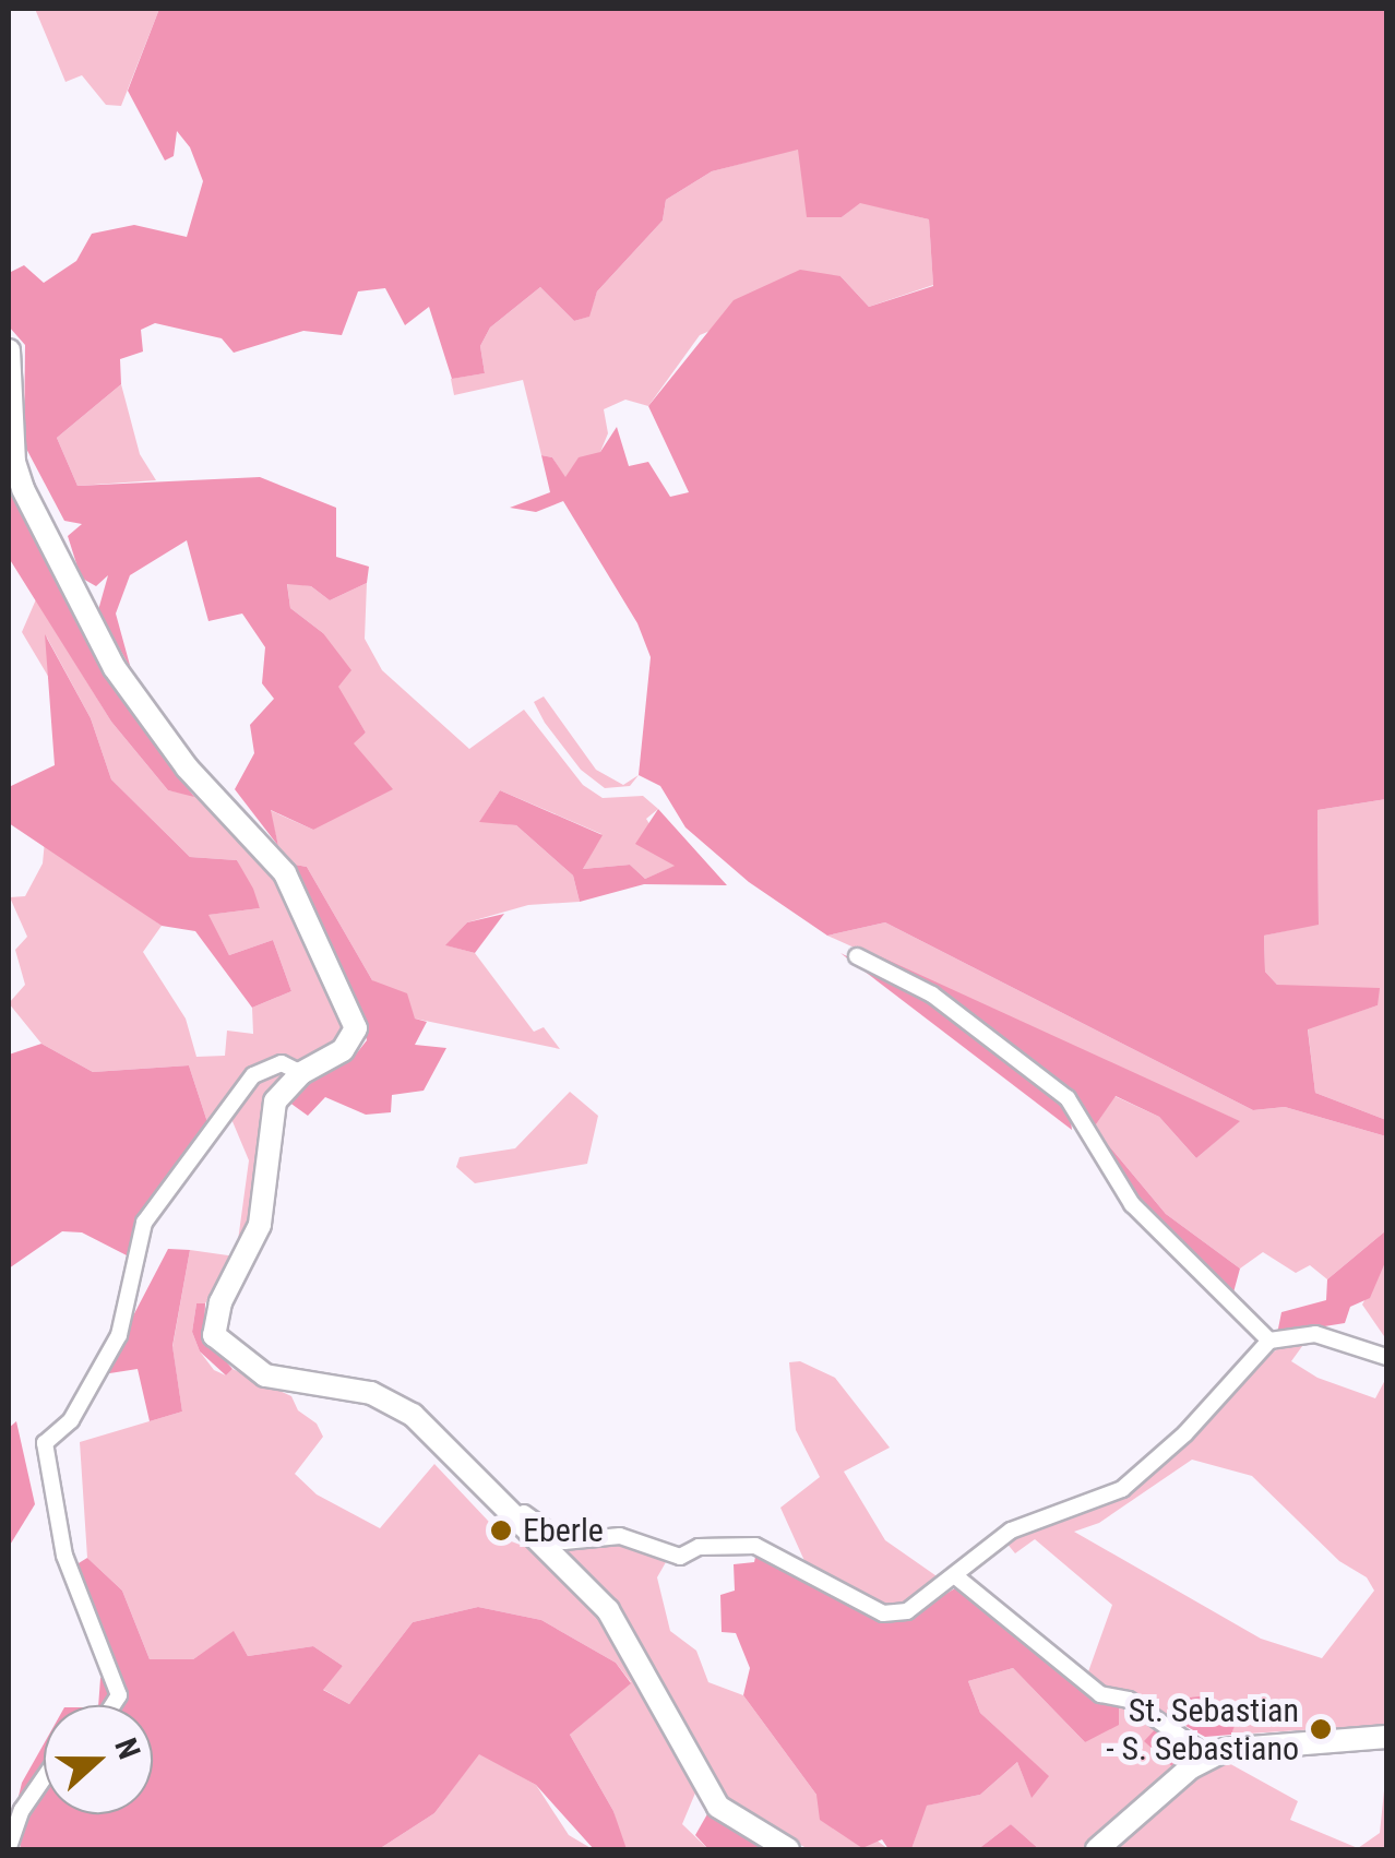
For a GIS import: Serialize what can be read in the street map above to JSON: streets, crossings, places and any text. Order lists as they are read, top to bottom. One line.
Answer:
{"places":["Eberle","St. Sebastian - S. Sebastiano"],"north":"right"}
